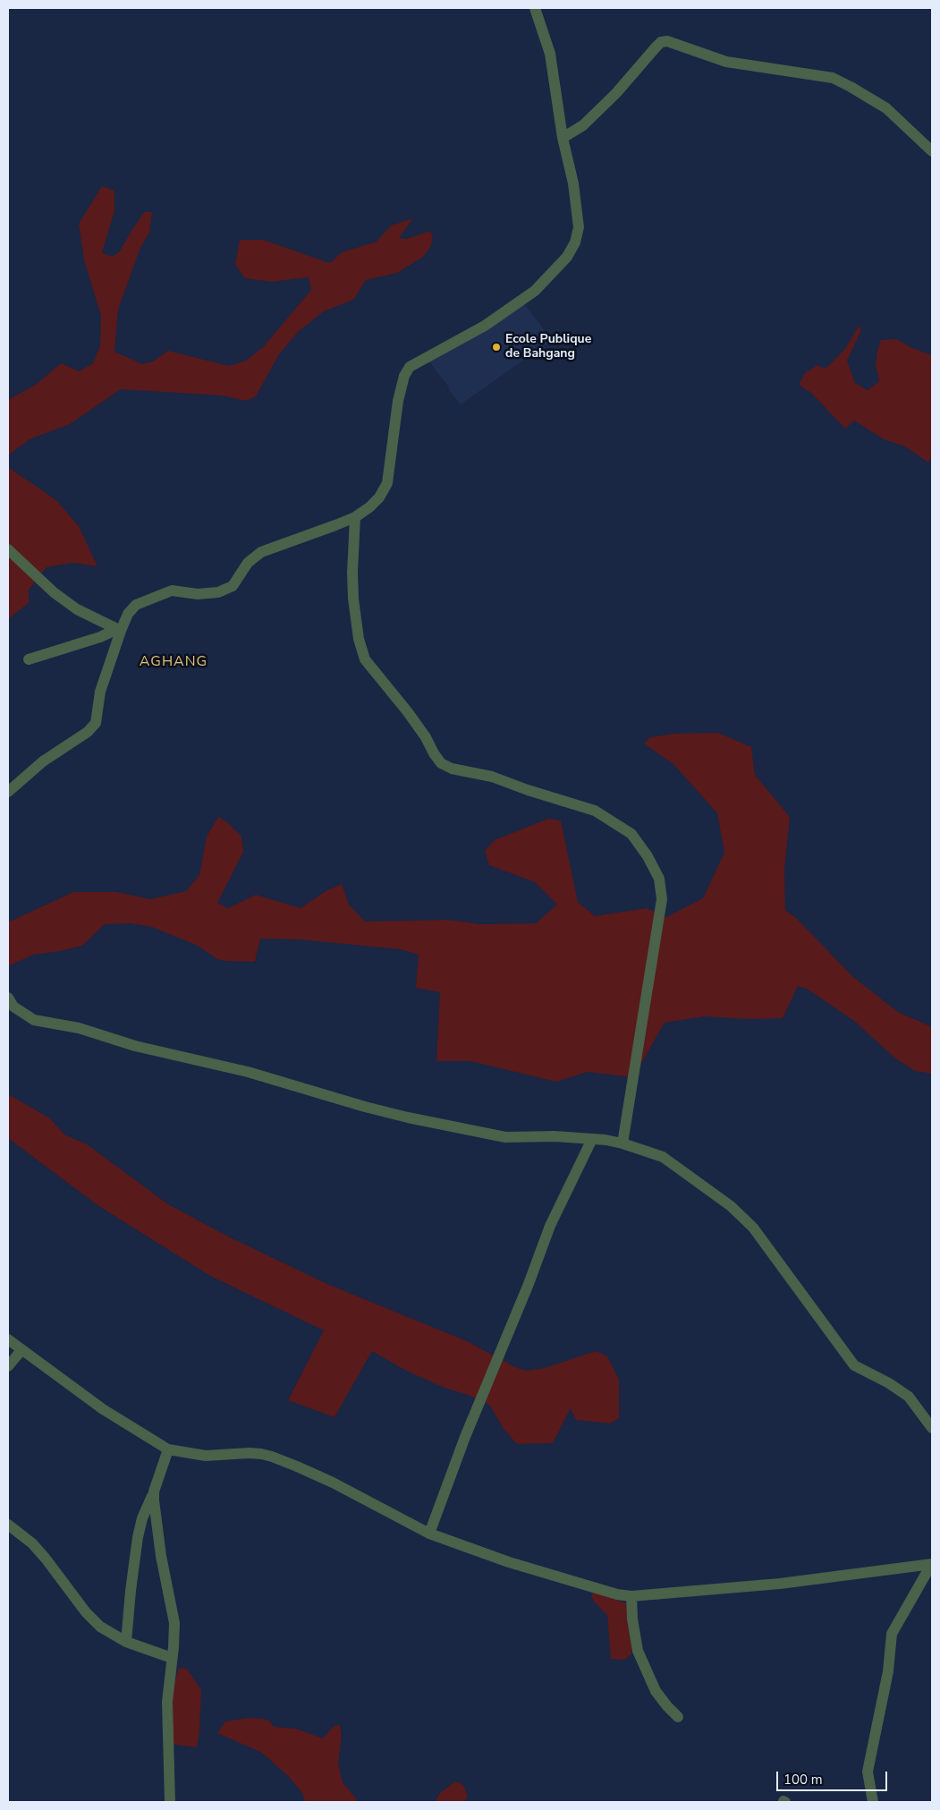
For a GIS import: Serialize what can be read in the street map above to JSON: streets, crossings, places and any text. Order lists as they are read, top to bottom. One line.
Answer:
{"districts":["AGHANG"],"places":["Ecole Publique de Bahgang"],"scale_bar":"100 m"}
